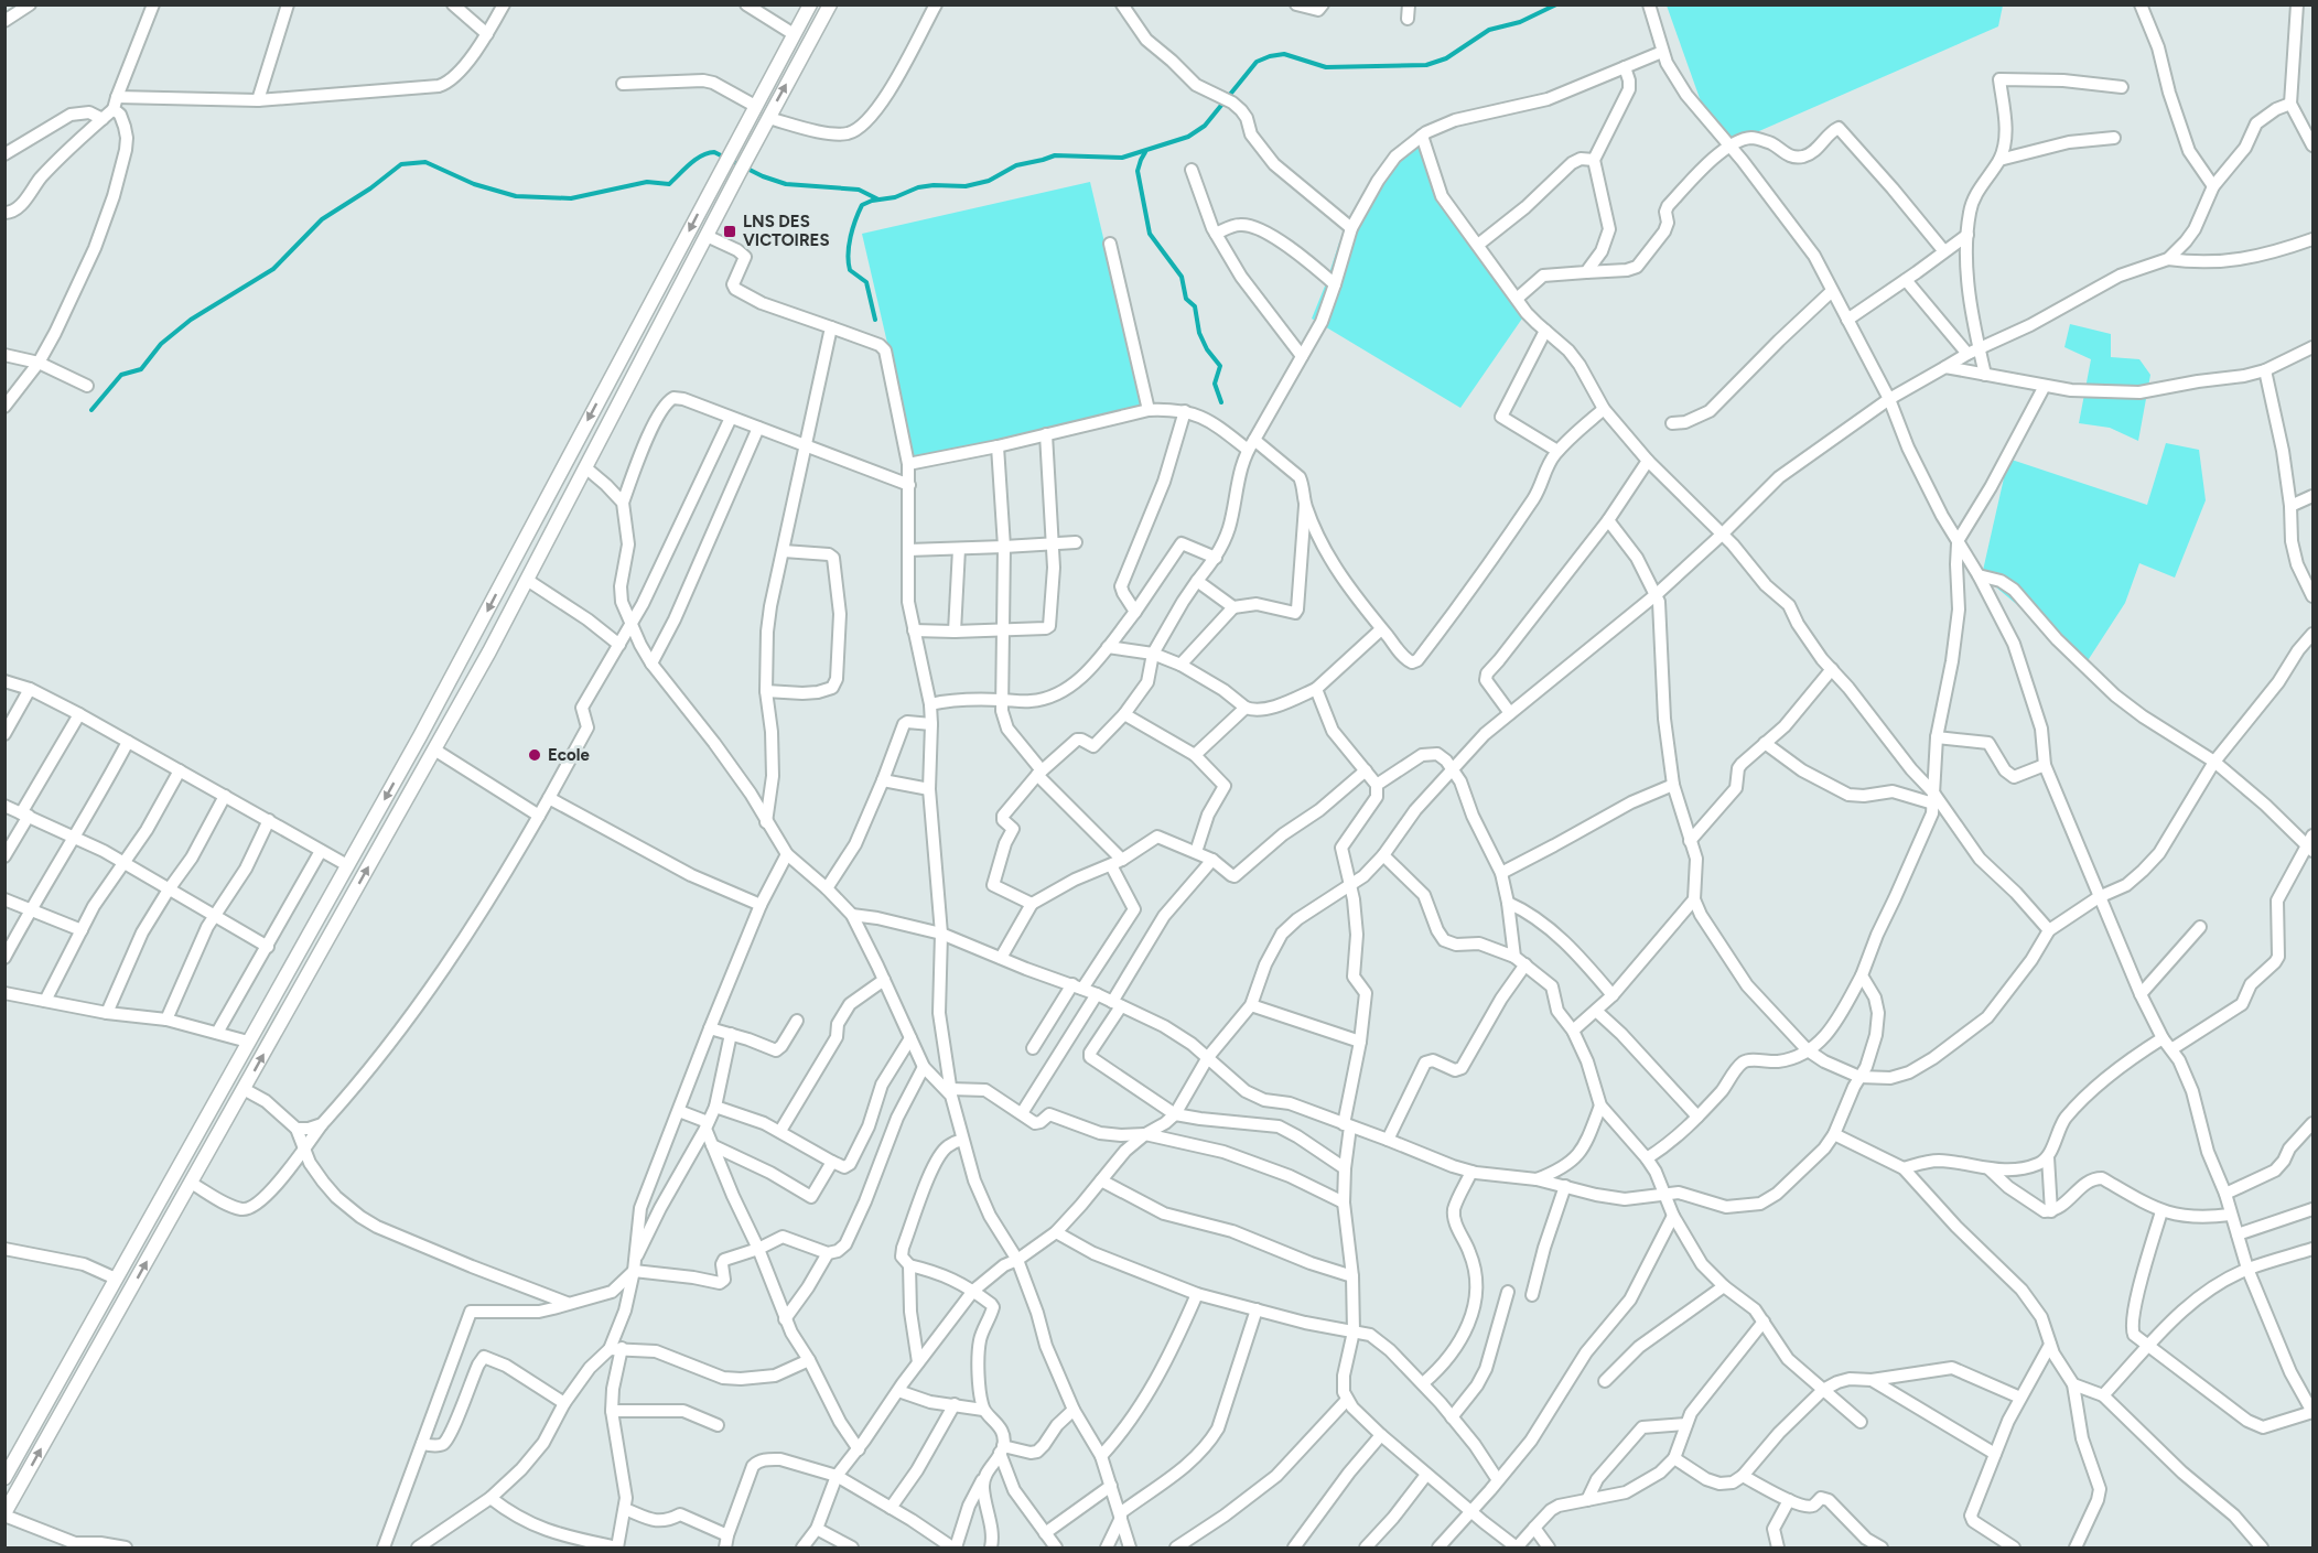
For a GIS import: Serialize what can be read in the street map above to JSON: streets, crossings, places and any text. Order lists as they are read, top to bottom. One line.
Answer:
{"places":{"transit":["LNS DES VICTOIRES"],"other":["Ecole"]}}
